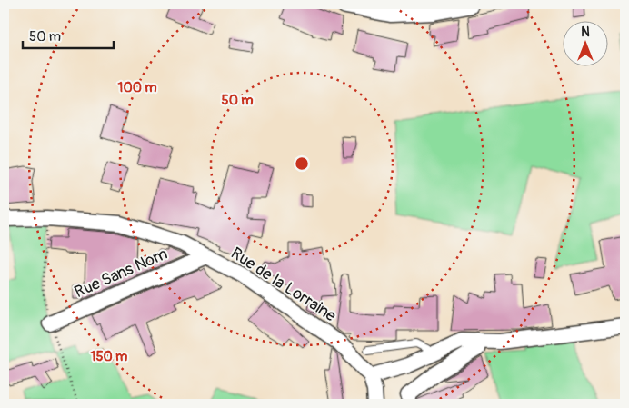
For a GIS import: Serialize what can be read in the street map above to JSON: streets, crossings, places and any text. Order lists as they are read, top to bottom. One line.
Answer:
{"streets":{"street":["Rue Sans Nom","Rue de la Lorraine"]},"crossings":[["Rue Sans Nom","Rue de la Lorraine"]],"scale_bar":"50 m","north":"top","rings":["100 m","50 m","150 m"]}
